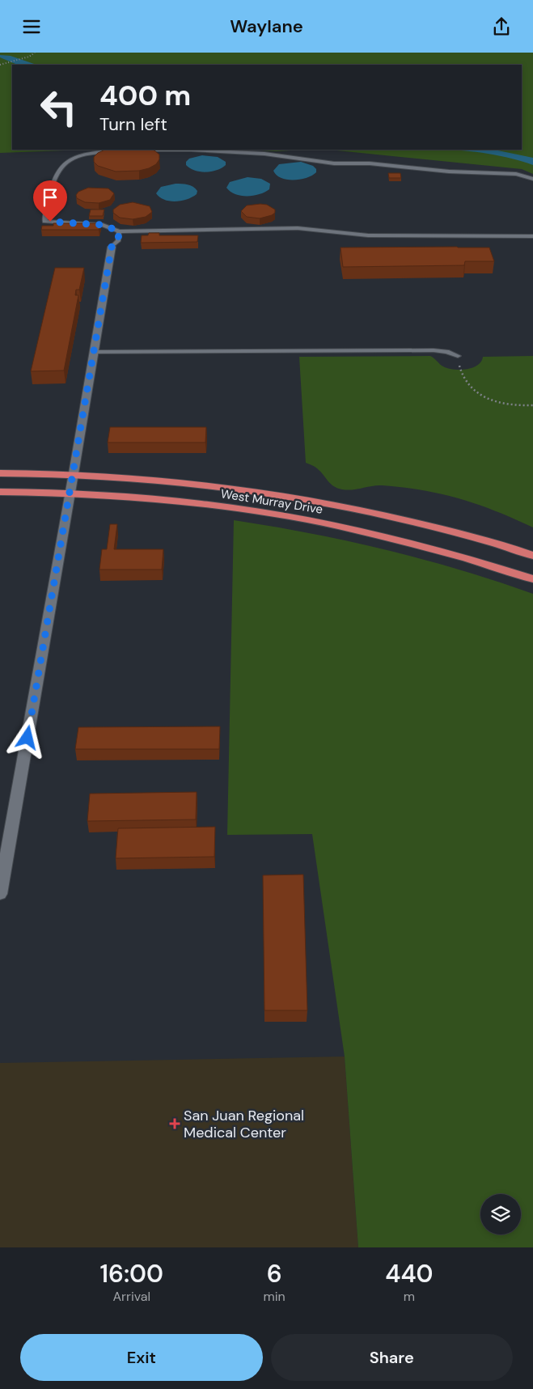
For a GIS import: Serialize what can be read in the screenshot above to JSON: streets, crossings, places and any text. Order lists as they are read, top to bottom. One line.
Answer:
{"streets":{"highway":["West Murray Drive"]},"places":{"health":["San Juan Regional Medical Center"]},"page":{"header":"Waylane","turn":["400 m","Turn left"],"eta":["16:00","Arrival","6","min","440","m"],"buttons":["Exit","Share"]}}
